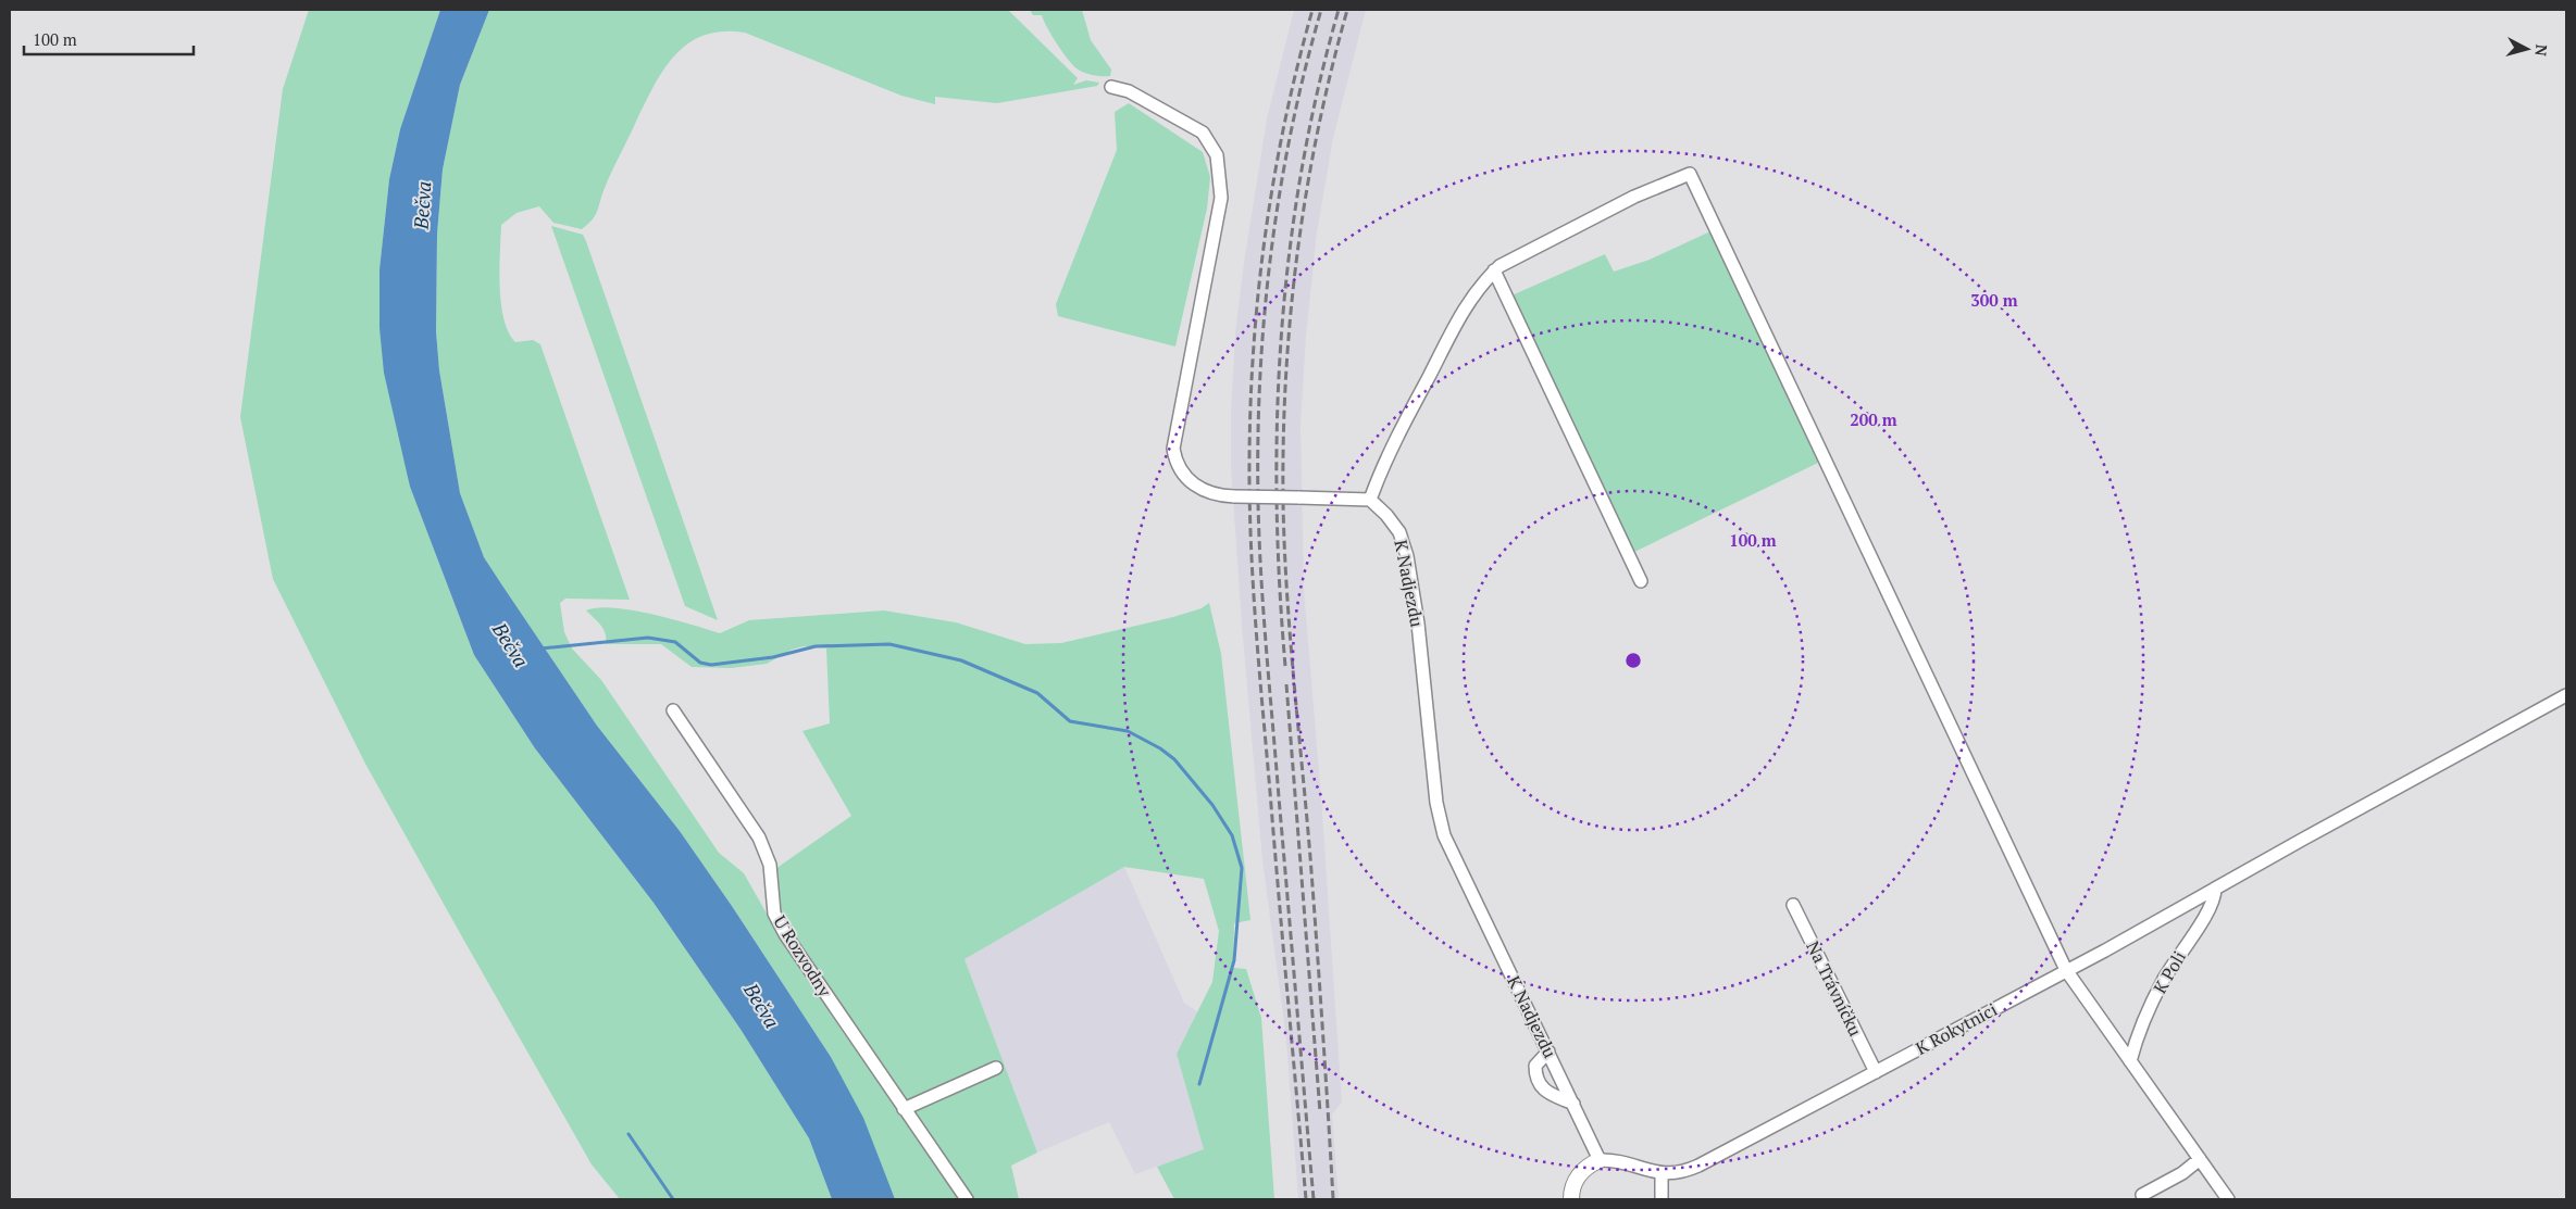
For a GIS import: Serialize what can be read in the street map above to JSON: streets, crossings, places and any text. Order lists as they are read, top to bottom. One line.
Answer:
{"streets":{"street":["K Nadjezdu","U Rozvodny","K Poli","Na Trávníčku","K Rokytnici"]},"crossings":[["K Nadjezdu","K Rokytnici"],["K Poli","K Rokytnici"],["Na Trávníčku","K Rokytnici"]],"water":["Bečva"],"scale_bar":"100 m","north":"right","rings":["300 m","200 m","100 m"]}
